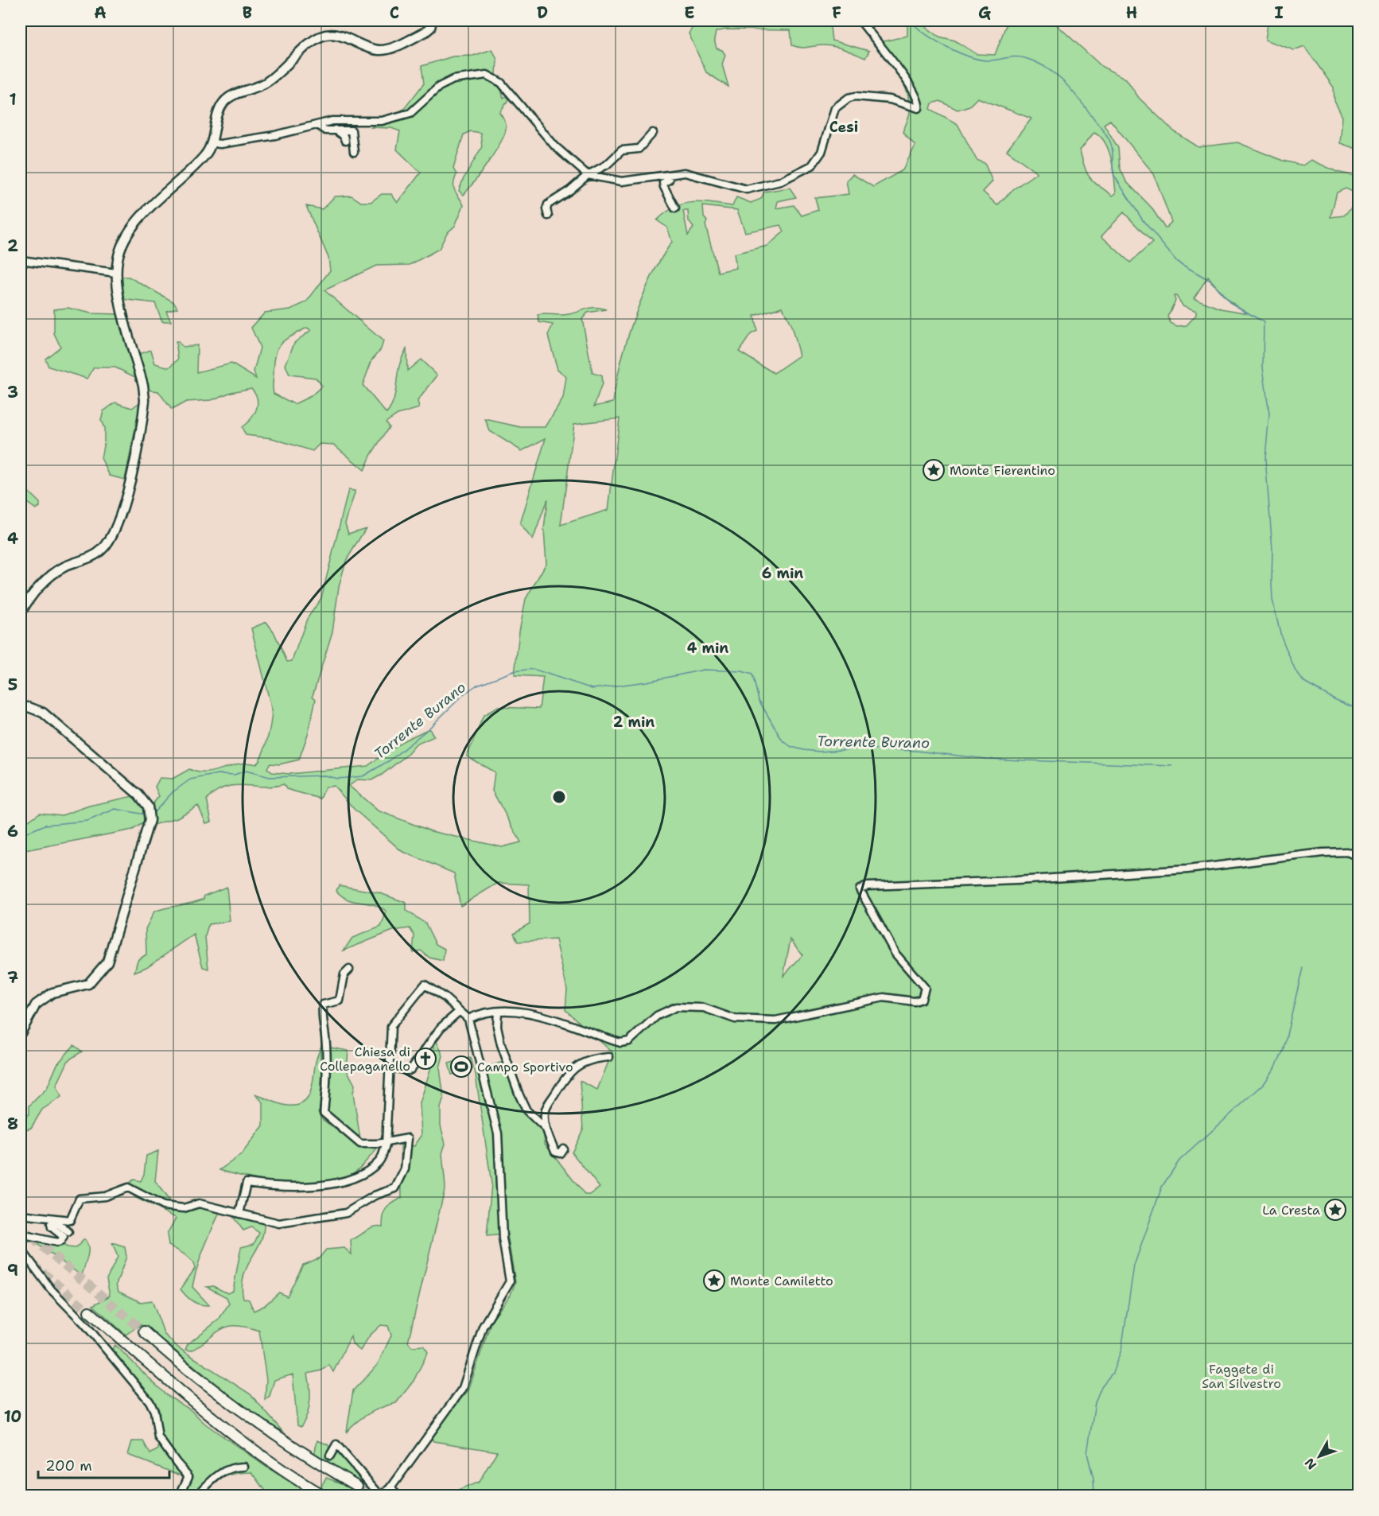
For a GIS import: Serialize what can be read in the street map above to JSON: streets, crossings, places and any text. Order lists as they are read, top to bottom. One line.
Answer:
{"districts":["Cesi"],"water":["Torrente Burano"],"parks":["Faggete di San Silvestro"],"places":{"place":["Monte Fierentino","La Cresta","Monte Camiletto"],"church":["Chiesa di Collepaganello"],"sports":["Campo Sportivo"]},"scale_bar":"200 m","north":"bottom left","grid":{"columns":["A","B","C","D","E","F","G","H","I"],"rows":["1","2","3","4","5","6","7","8","9","10"]},"rings":["6 min","4 min","2 min"]}
